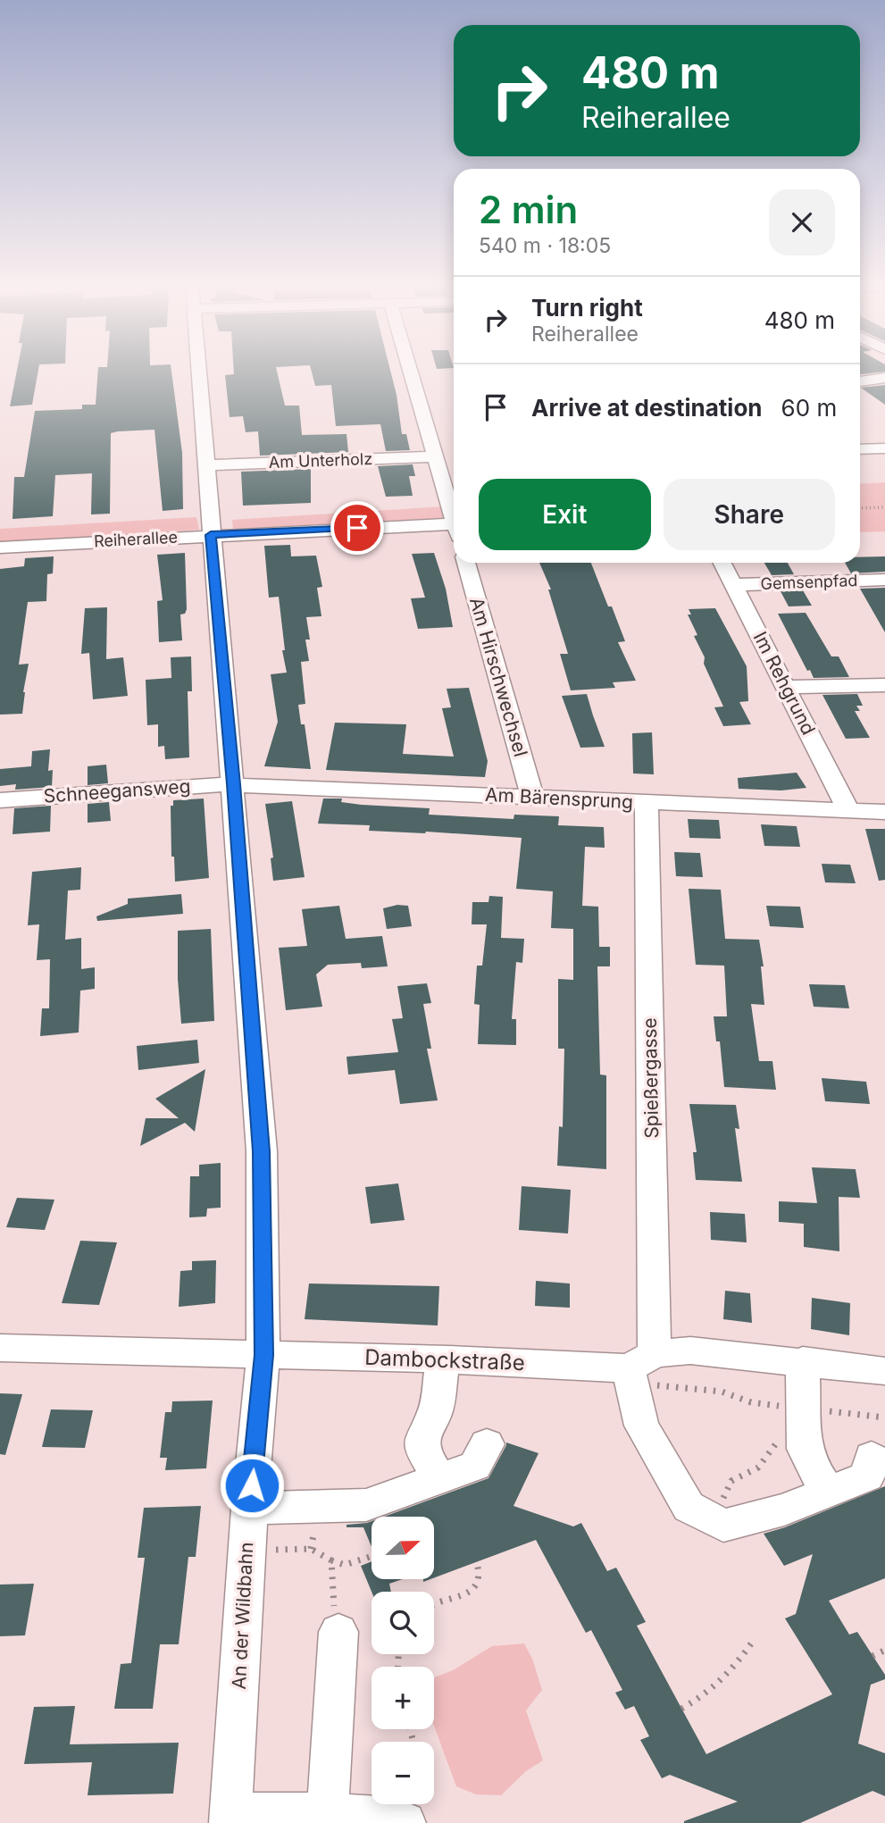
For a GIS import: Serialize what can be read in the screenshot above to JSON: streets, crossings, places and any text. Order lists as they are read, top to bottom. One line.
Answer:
{"streets":{"street":["Am Unterholz","Reiherallee","Gemsenpfad","Am Hirschwechsel","Im Rehgrund","Schneegansweg","Am Bärensprung","Spießergasse","Dambockstraße","An der Wildbahn"]},"crossings":[["Am Unterholz","An der Wildbahn"],["Reiherallee","An der Wildbahn"],["Gemsenpfad","Im Rehgrund"],["Am Hirschwechsel","Am Bärensprung"],["Im Rehgrund","Am Bärensprung"],["Schneegansweg","Am Bärensprung"],["Schneegansweg","An der Wildbahn"],["Am Bärensprung","Spießergasse"],["Am Bärensprung","An der Wildbahn"],["Spießergasse","Dambockstraße"],["Dambockstraße","An der Wildbahn"]],"north":"right","page":{"turn":["480 m","Reiherallee"],"heading":["2 min","540 m · 18:05"],"list":[{"name":"Turn right","note":"Reiherallee","value":"480 m"},{"name":"Arrive at destination","value":"60 m"}],"buttons":["Exit","Share"],"map_buttons":["+","−"]}}
